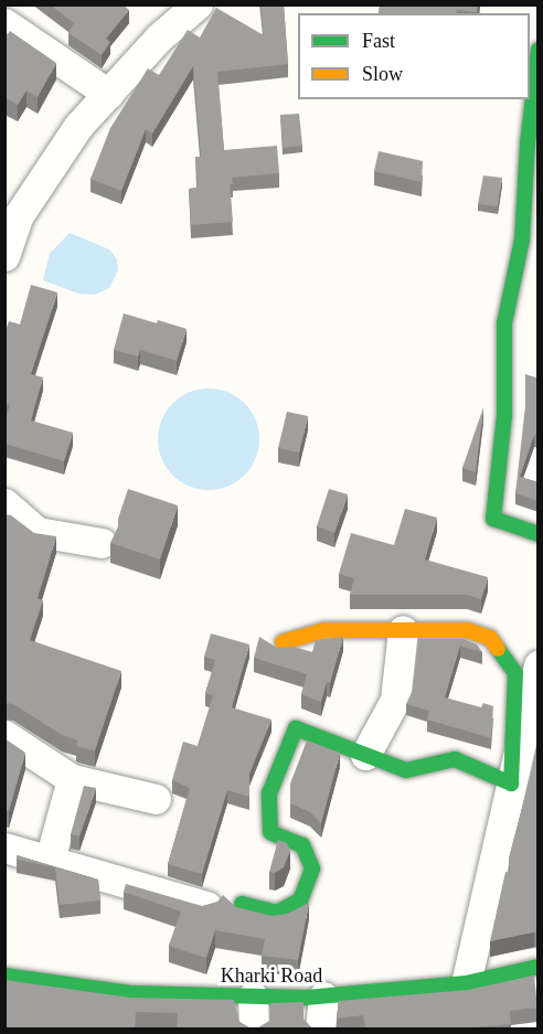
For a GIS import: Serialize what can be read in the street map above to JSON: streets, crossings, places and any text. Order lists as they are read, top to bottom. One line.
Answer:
{"streets":{"street":["Kharki Road"]},"legend":["Fast","Slow"]}
